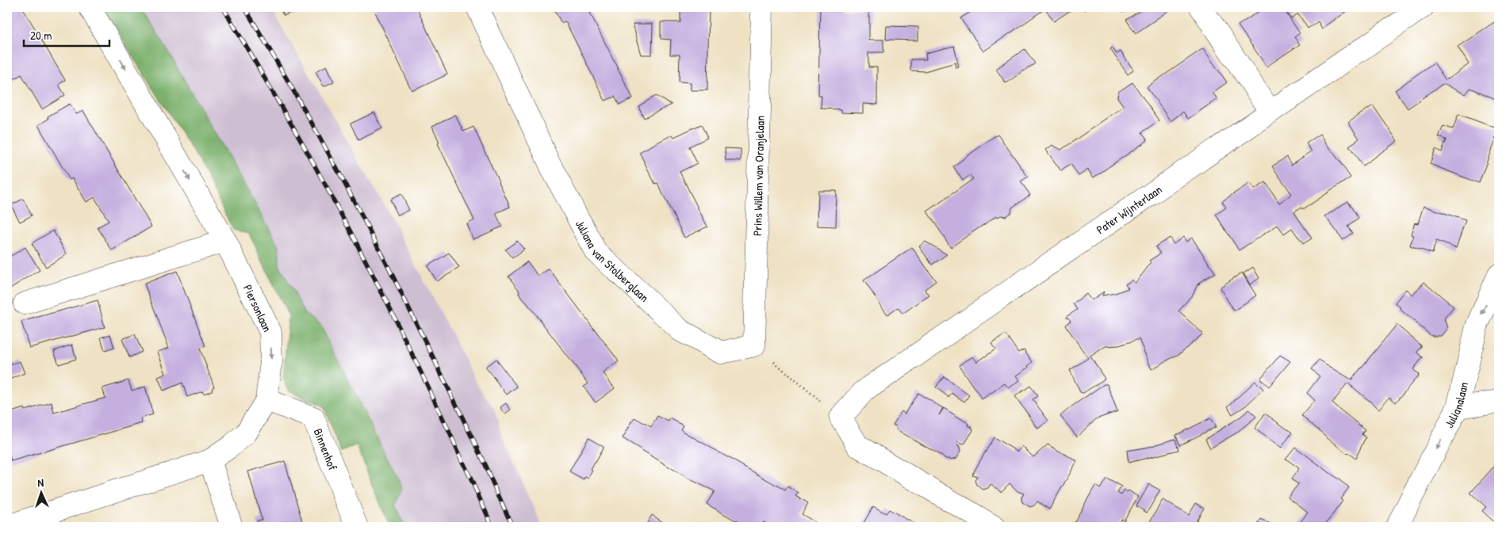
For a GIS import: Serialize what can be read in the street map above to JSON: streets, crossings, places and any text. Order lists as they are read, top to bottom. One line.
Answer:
{"streets":{"street":["Prins Willem van Oranjelaan","Pater Wijnterlaan","Juliana van Stolberglaan","Piersonlaan","Julianalaan","Binnenhof"]},"crossings":[["Prins Willem van Oranjelaan","Juliana van Stolberglaan"],["Piersonlaan","Binnenhof"]],"one_way":["Piersonlaan","Julianalaan"],"scale_bar":"20 m","north":"top"}
